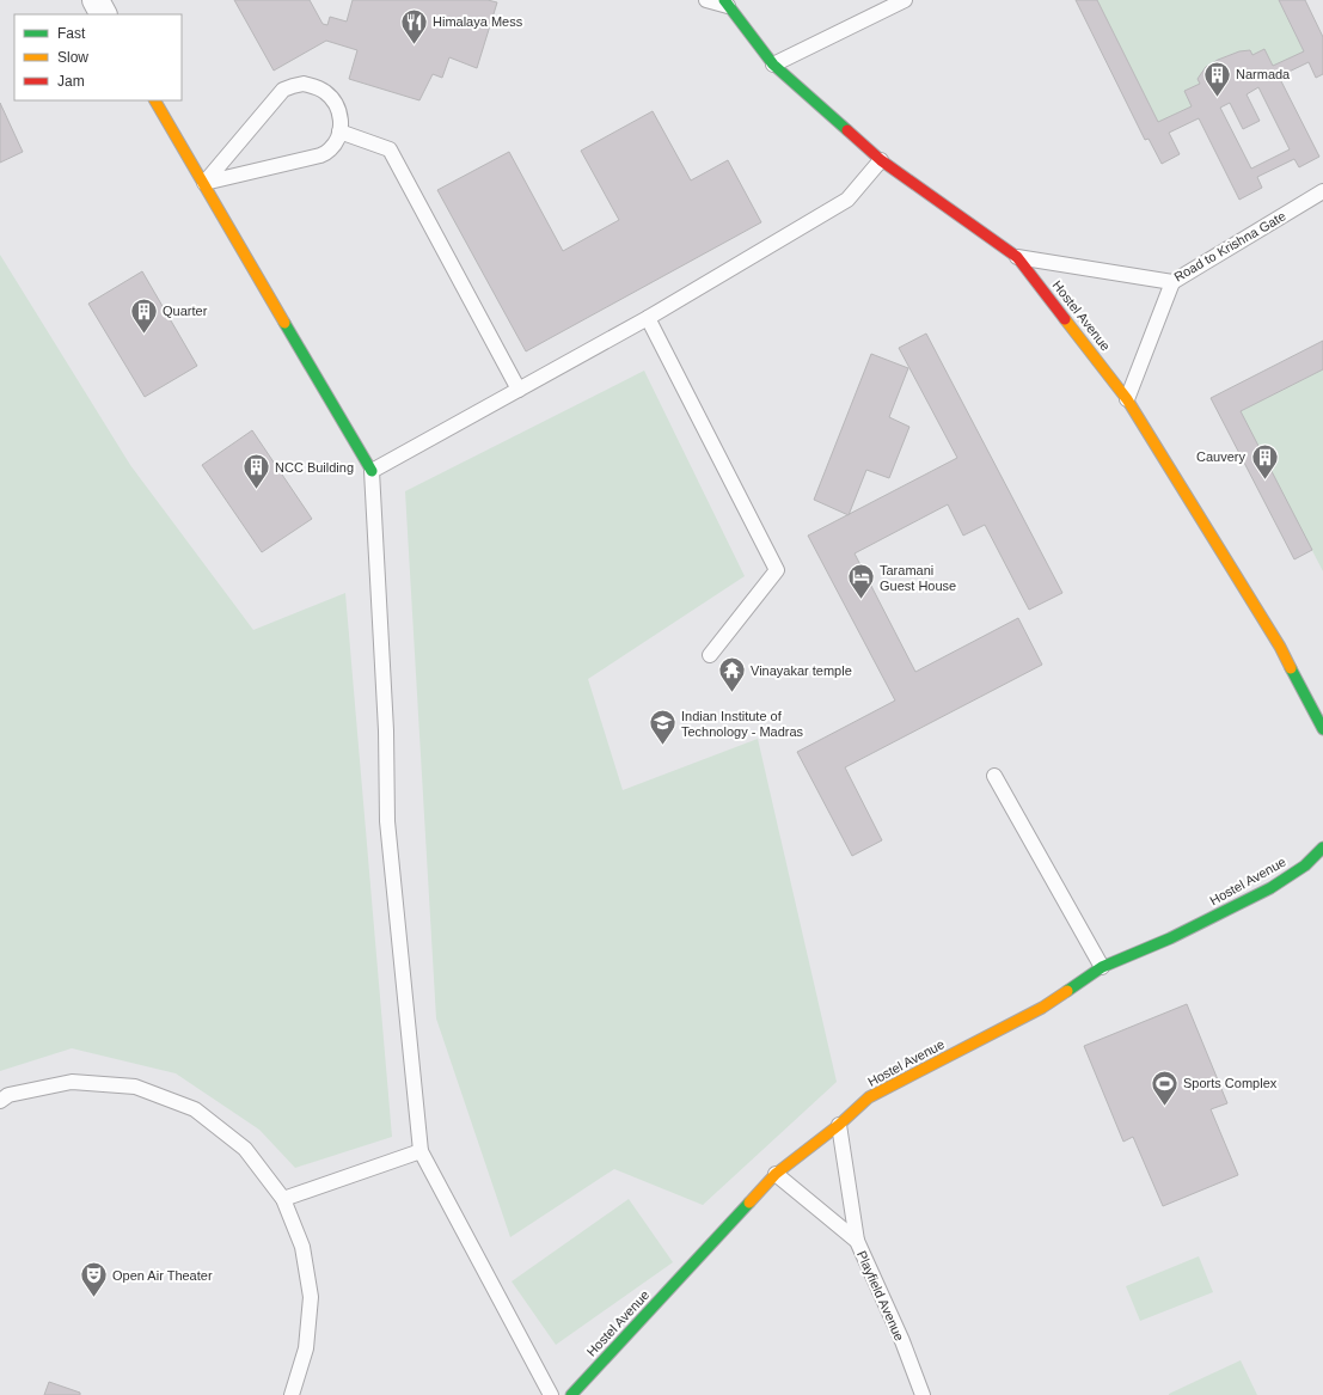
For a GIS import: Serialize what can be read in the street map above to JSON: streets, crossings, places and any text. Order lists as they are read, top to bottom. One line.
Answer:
{"streets":{"street":["Hostel Avenue"],"lane":["Road to Krishna Gate","Playfield Avenue"]},"crossings":[["Road to Krishna Gate","Hostel Avenue"],["Hostel Avenue","Playfield Avenue"]],"places":{"restaurant":["Himalaya Mess"],"building":["Narmada","Quarter","Cauvery","NCC Building"],"hotel":["Taramani Guest House"],"temple":["Vinayakar temple"],"school or university":["Indian Institute of Technology - Madras"],"sports":["Sports Complex"],"theatre":["Open Air Theater"]},"legend":["Fast","Slow","Jam"]}
